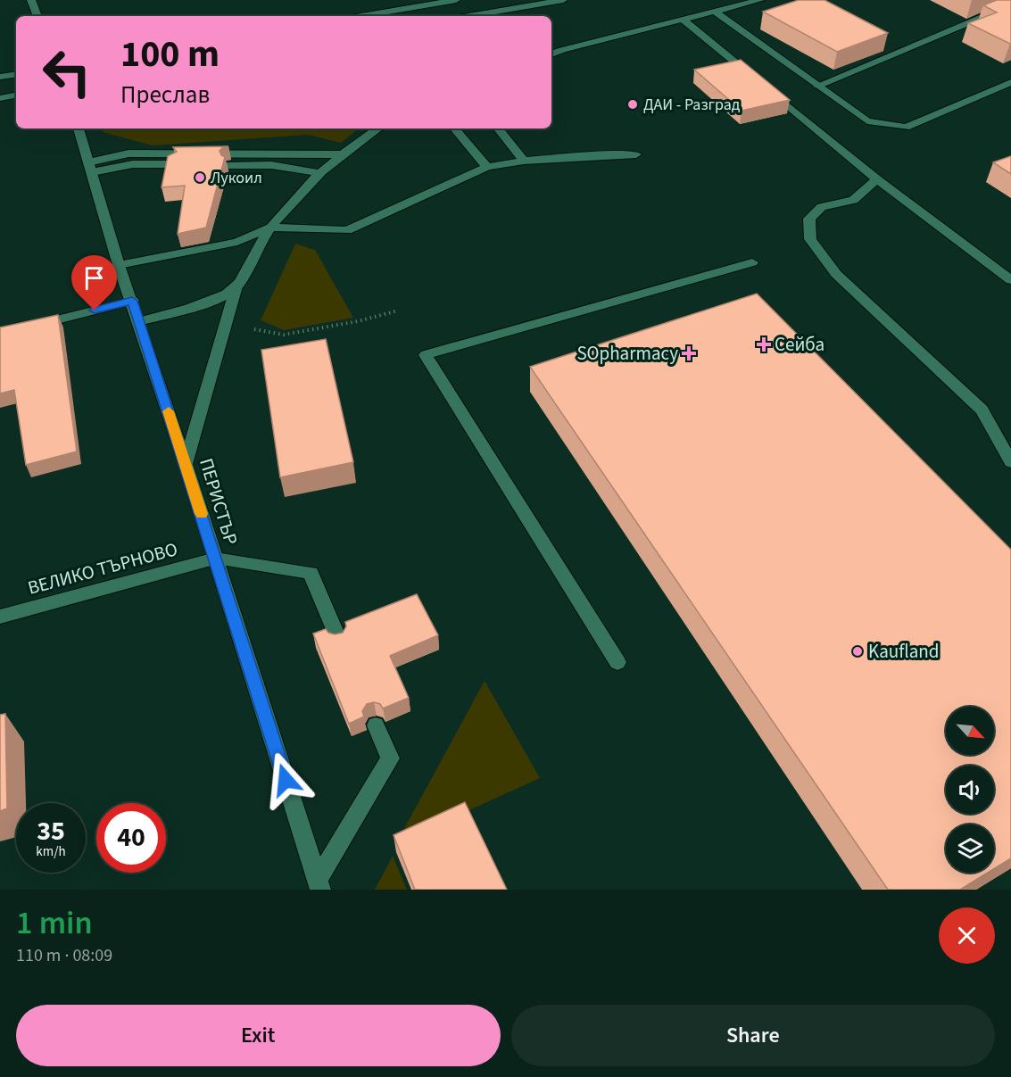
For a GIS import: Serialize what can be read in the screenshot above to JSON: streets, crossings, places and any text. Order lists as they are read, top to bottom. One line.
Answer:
{"streets":{"street":["ПЕРИСТЪР","ВЕЛИКО ТЪРНОВО"]},"crossings":[["ПЕРИСТЪР","ВЕЛИКО ТЪРНОВО"]],"places":{"other":["ДАИ - Разград","Лукоил","Kaufland"],"health":["Сейба","SOpharmacy"]},"north":"bottom right","page":{"turn":["100 m","Преслав"],"speed":"35 km/h","limit":"40","heading":["1 min","110 m · 08:09"],"buttons":["Exit","Share"]}}
